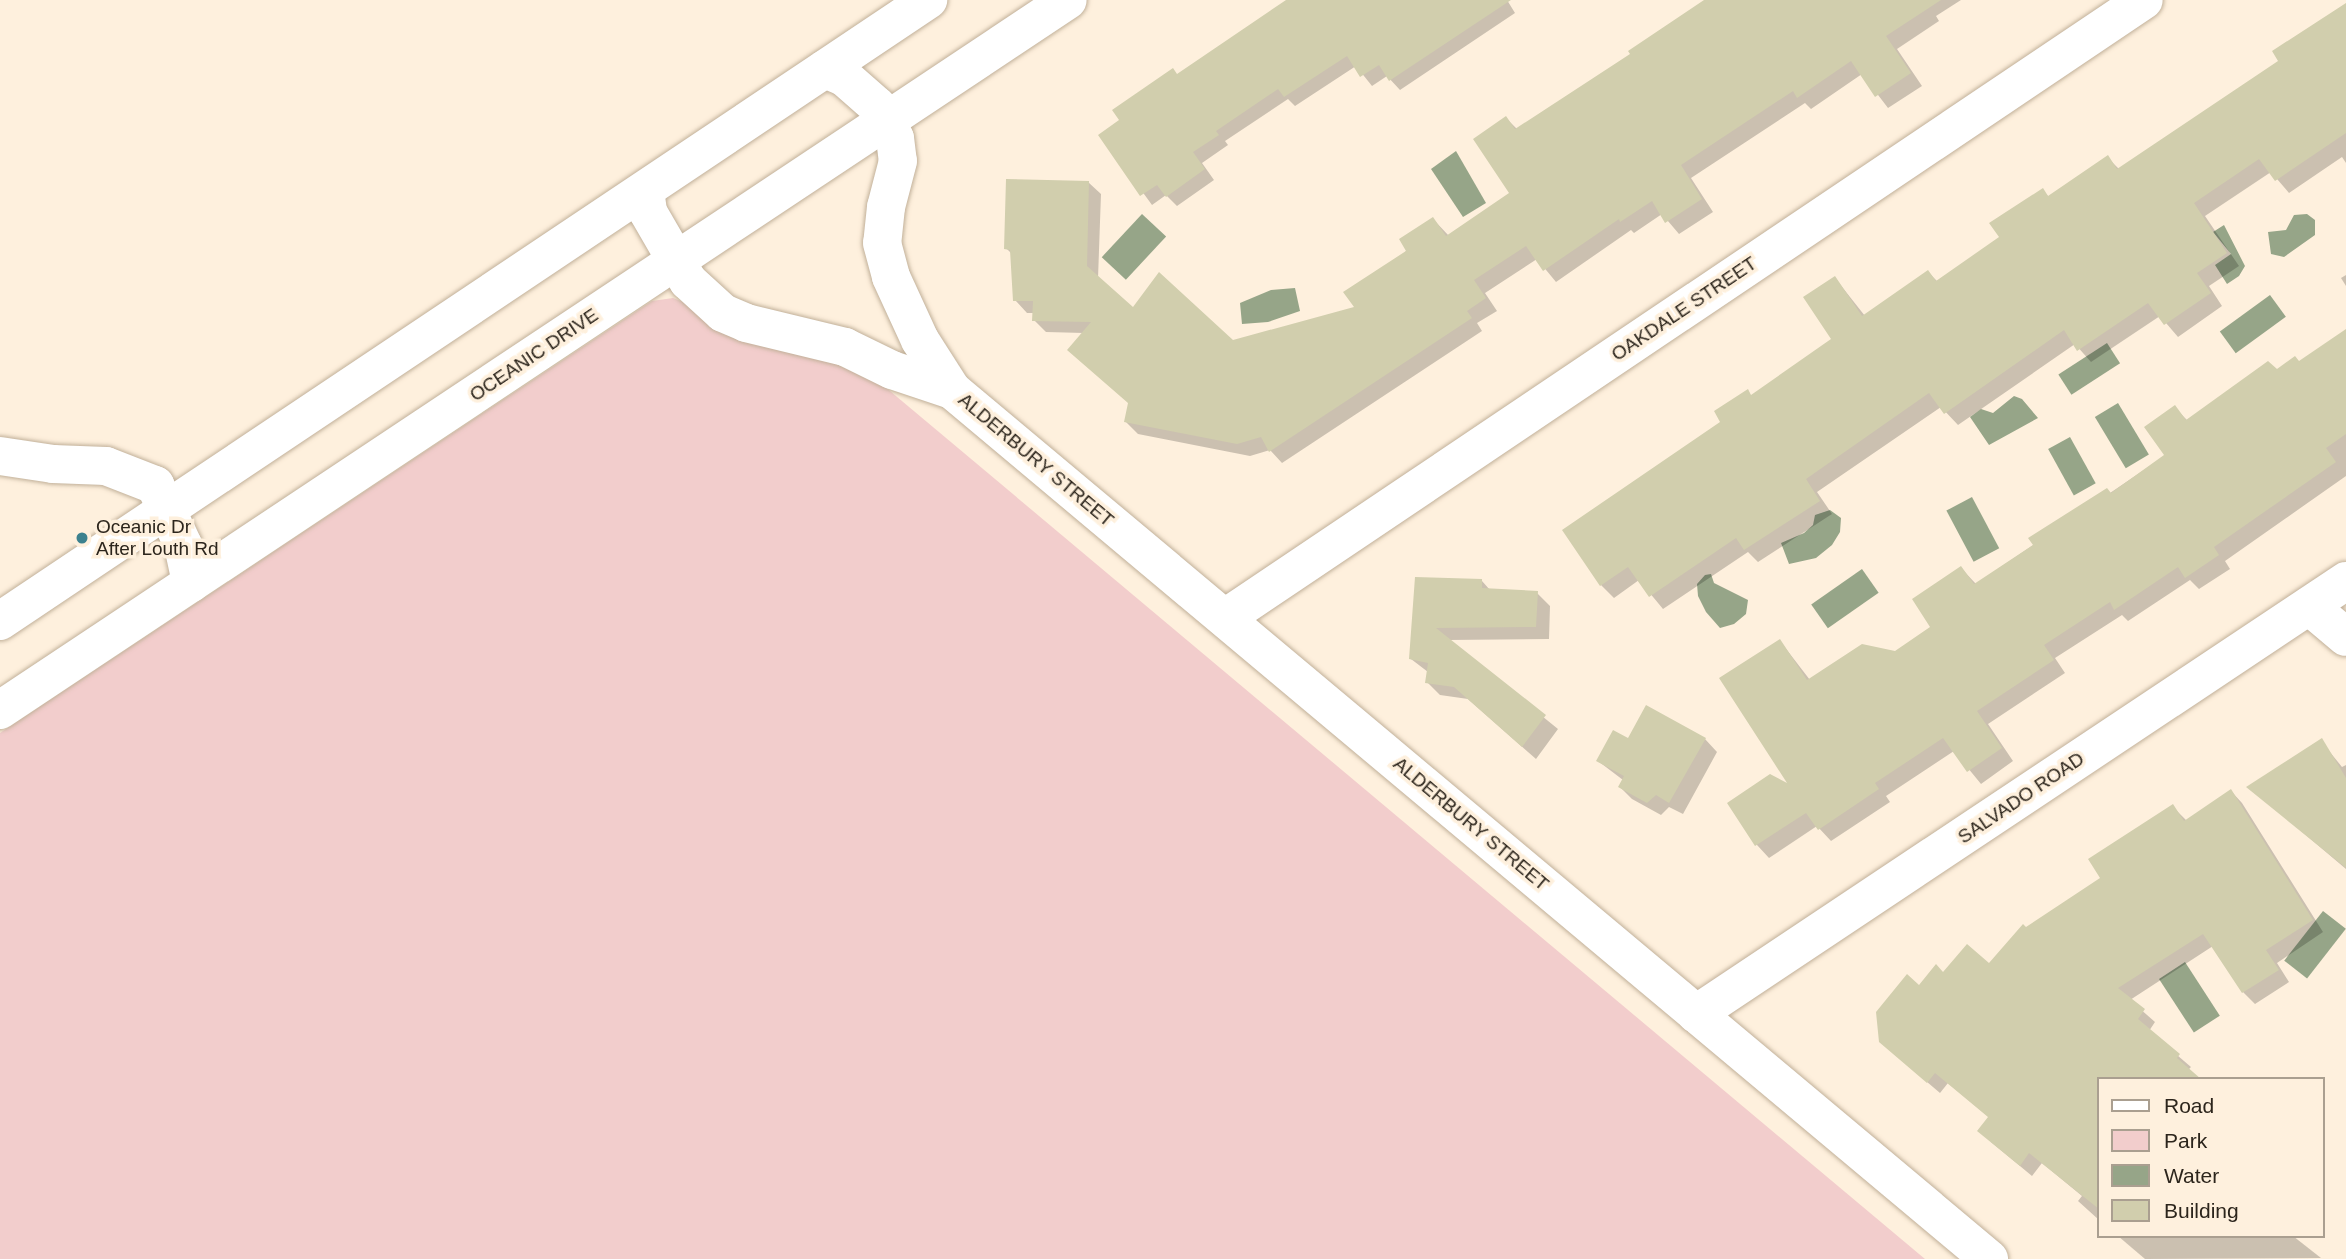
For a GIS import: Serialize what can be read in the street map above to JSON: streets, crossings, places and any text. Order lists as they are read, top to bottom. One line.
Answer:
{"streets":{"street":["OAKDALE STREET","OCEANIC DRIVE","ALDERBURY STREET","SALVADO ROAD"]},"crossings":[["OAKDALE STREET","ALDERBURY STREET"],["OCEANIC DRIVE","ALDERBURY STREET"],["ALDERBURY STREET","SALVADO ROAD"]],"places":["Oceanic Dr After Louth Rd"],"legend":["Road","Park","Water","Building"]}
